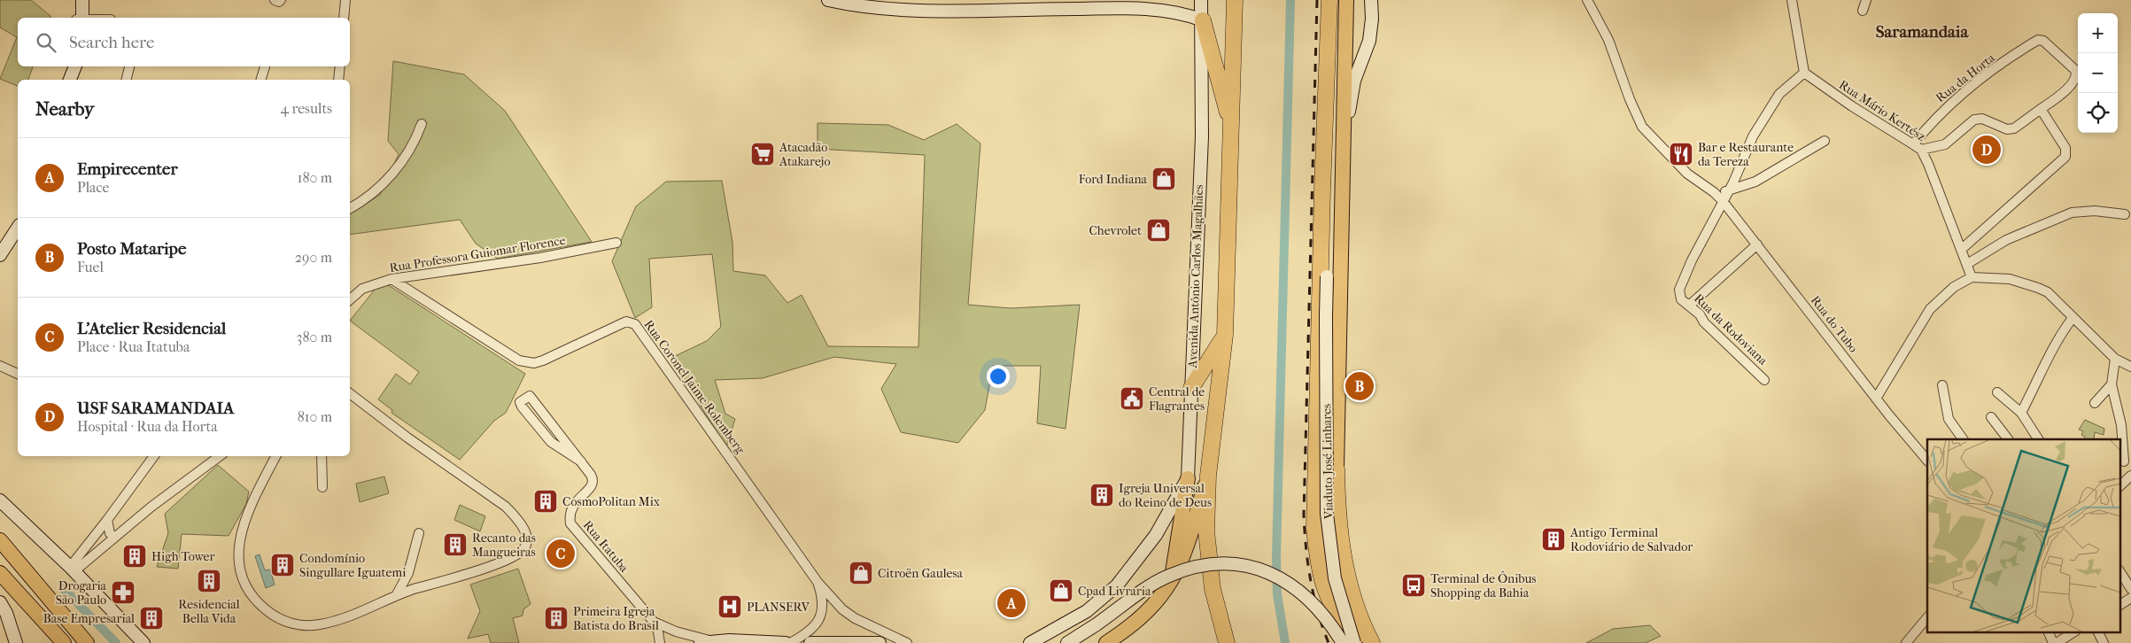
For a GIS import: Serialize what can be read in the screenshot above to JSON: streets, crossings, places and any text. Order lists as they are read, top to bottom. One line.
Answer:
{"streets":{"main road":["Avenida Antônio Carlos Magalhães","Viaduto José Linhares"],"street":["Rua da Horta","Rua Mário Kertész","Rua Professora Guiomar Florence","Rua do Tubo","Rua da Rodoviana","Rua Coronel Jaime Rolemberg","Rua Itatuba"]},"crossings":[["Rua da Horta","Rua Mário Kertész"],["Rua Mário Kertész","Rua da Rodoviana"],["Rua Professora Guiomar Florence","Rua Coronel Jaime Rolemberg"],["Rua do Tubo","Rua da Rodoviana"]],"districts":["Saramandaia"],"places":{"supermarket":["Atacadão Atakarejo"],"restaurant":["Bar e Restaurante da Tereza"],"shop":["Ford Indiana","Chevrolet","Citroën Gaulesa","Cpad Livraria"],"public building":["Central de Flagrantes"],"building":["Igreja Universal do Reino de Deus","CosmoPolitan Mix","Antigo Terminal Rodoviário de Salvador","Recanto das Mangueiras","High Tower","Condomínio Singullare Iguatemi","Residencial Bella Vida","Base Empresarial","Primeira Igreja Batista do Brasil"],"bus stop":["Terminal de Ônibus Shopping da Bahia"],"pharmacy":["Drogaria São Paulo"],"hospital":["PLANSERV"]},"page":{"map_buttons":["+","−"],"search":"Search here","heading":["Nearby","4 results"],"pins":["D","B","C","A"],"list":[{"mark":"A","name":"Empirecenter","note":"Place","value":"180 m"},{"mark":"B","name":"Posto Mataripe","note":"Fuel","value":"290 m"},{"mark":"C","name":"L'Atelier Residencial","note":"Place · Rua Itatuba","value":"380 m"},{"mark":"D","name":"USF SARAMANDAIA","note":"Hospital · Rua da Horta","value":"810 m"}]}}
